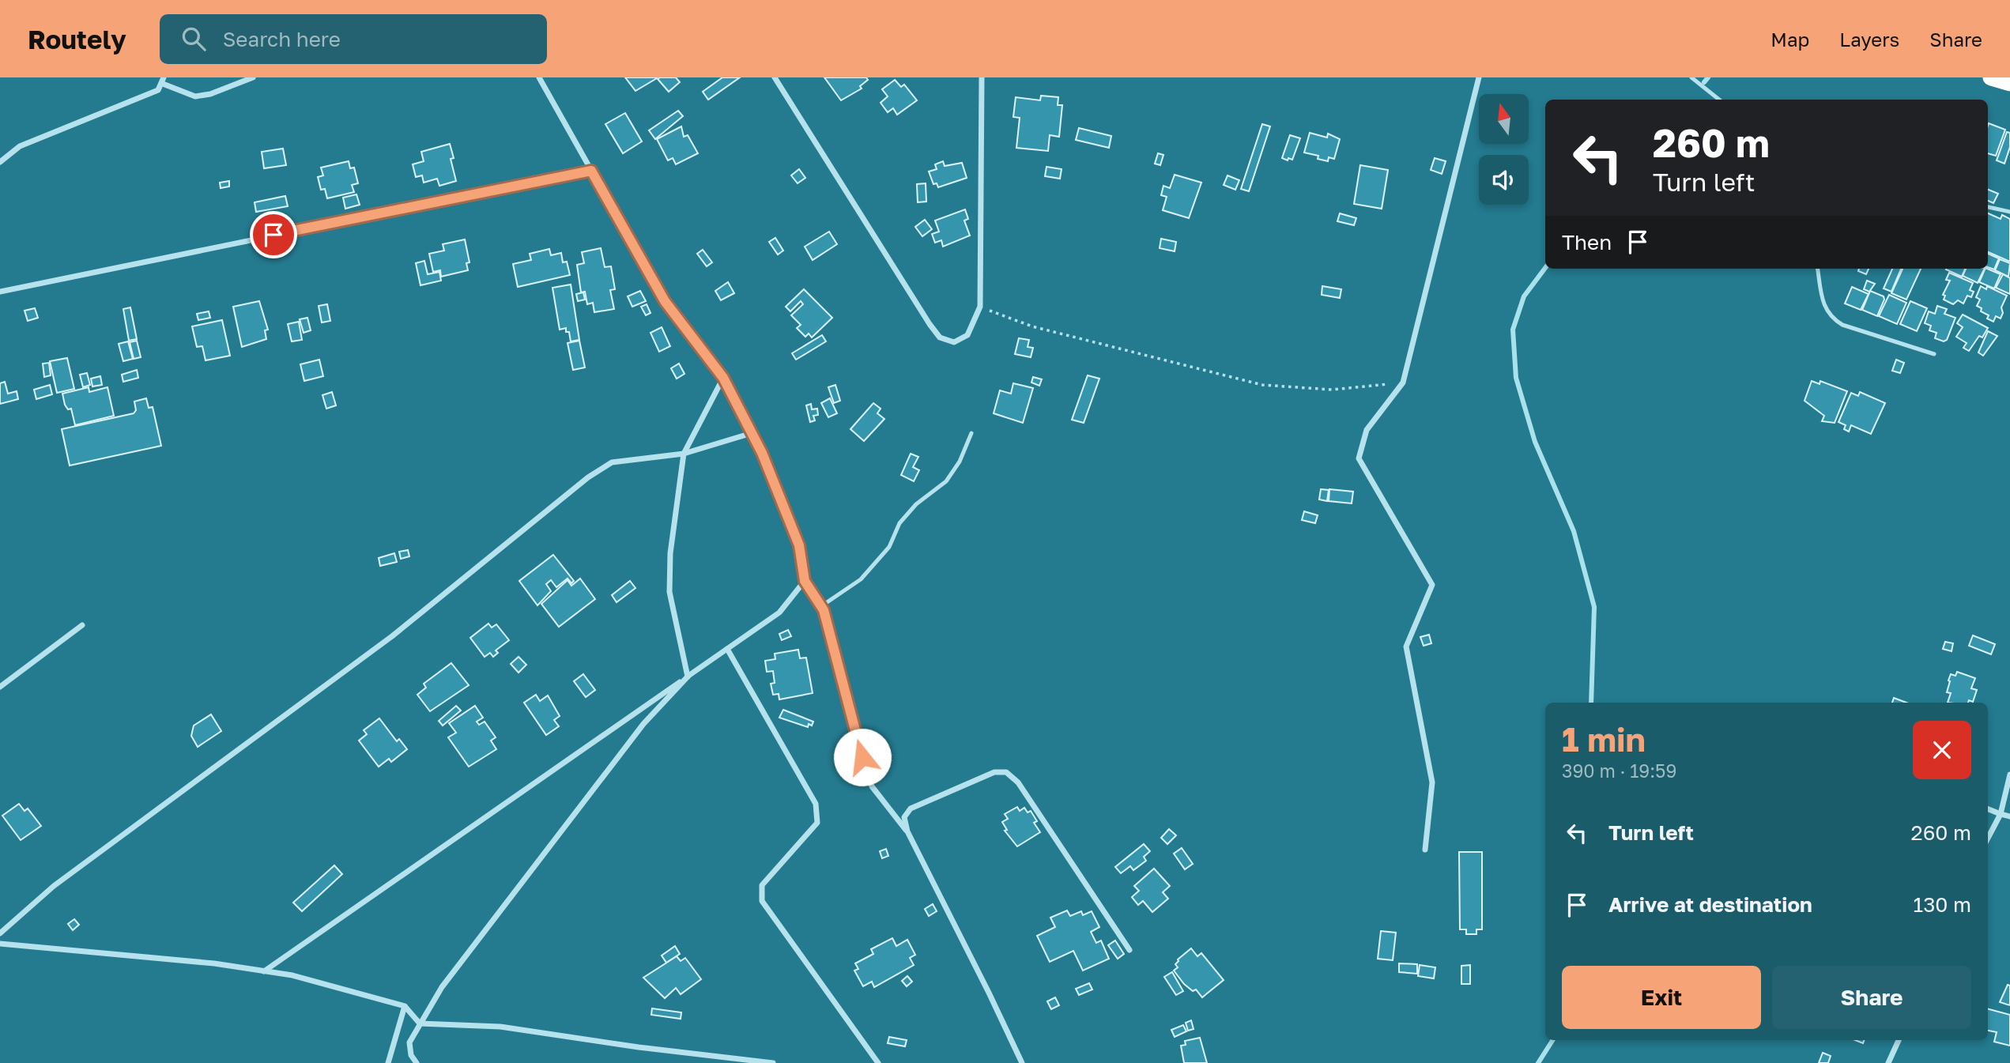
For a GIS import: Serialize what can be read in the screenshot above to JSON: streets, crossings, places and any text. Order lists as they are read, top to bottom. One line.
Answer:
{"north":"top","page":{"header":"Routely","search":"Search here","nav":["Map","Layers","Share"],"turn":["260 m","Turn left"],"then":"Then","heading":["1 min","390 m · 19:59"],"list":[{"name":"Turn left","value":"260 m"},{"name":"Arrive at destination","value":"130 m"}],"buttons":["Exit","Share"]}}
